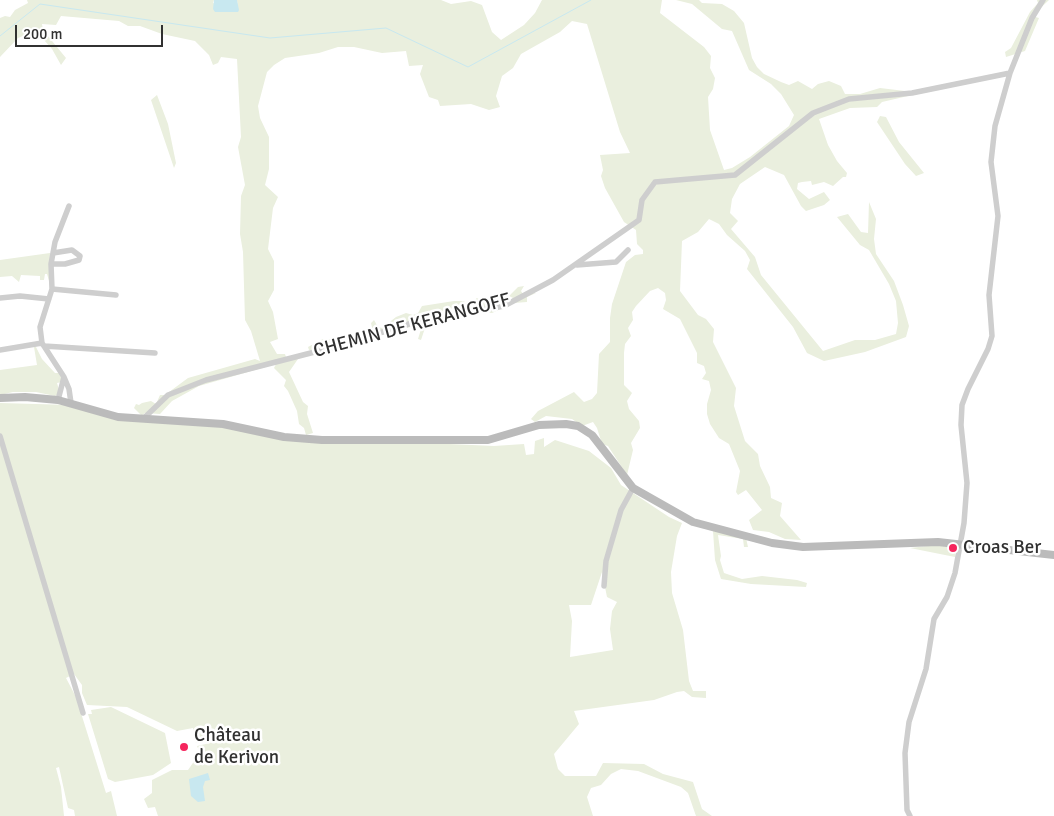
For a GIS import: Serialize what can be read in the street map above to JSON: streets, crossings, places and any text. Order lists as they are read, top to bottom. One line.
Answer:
{"streets":{"street":["CHEMIN DE KERANGOFF"]},"places":["Croas Ber","Château de Kerivon"],"scale_bar":"200 m"}
